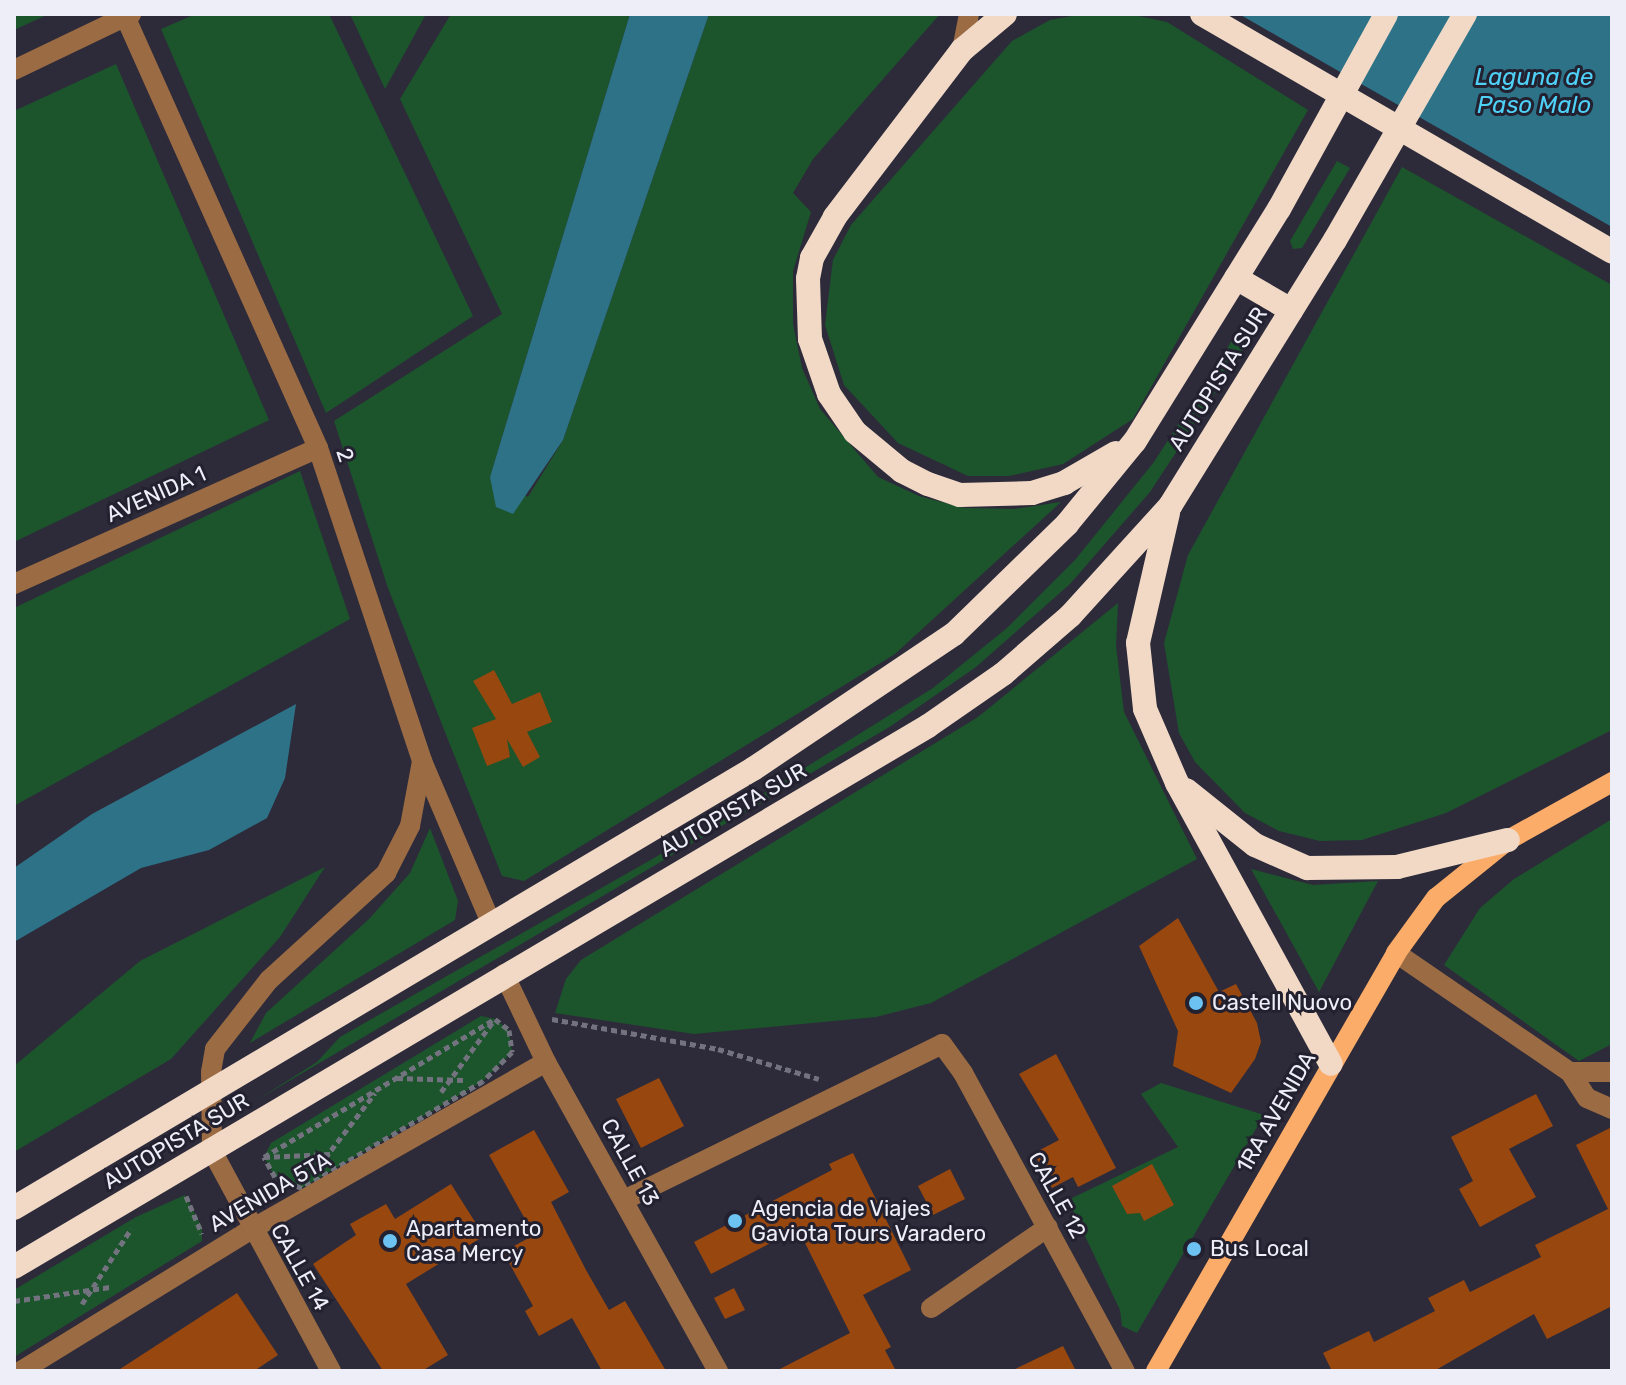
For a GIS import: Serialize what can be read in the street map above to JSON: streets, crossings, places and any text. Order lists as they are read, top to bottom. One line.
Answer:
{"streets":{"highway":["AUTOPISTA SUR"],"main road":["1RA AVENIDA"],"street":["2","AVENIDA 1","CALLE 13","AVENIDA 5TA","CALLE 12","CALLE 14"]},"crossings":[["AUTOPISTA SUR","2"],["AUTOPISTA SUR","CALLE 13"],["AUTOPISTA SUR","CALLE 14"],["2","AVENIDA 1"],["2","CALLE 14"],["CALLE 13","AVENIDA 5TA"],["AVENIDA 5TA","CALLE 14"]],"water":["Laguna de Paso Malo"],"places":["Castell Nuovo","Agencia de Viajes Gaviota Tours Varadero","Apartamento Casa Mercy","Bus Local"]}
